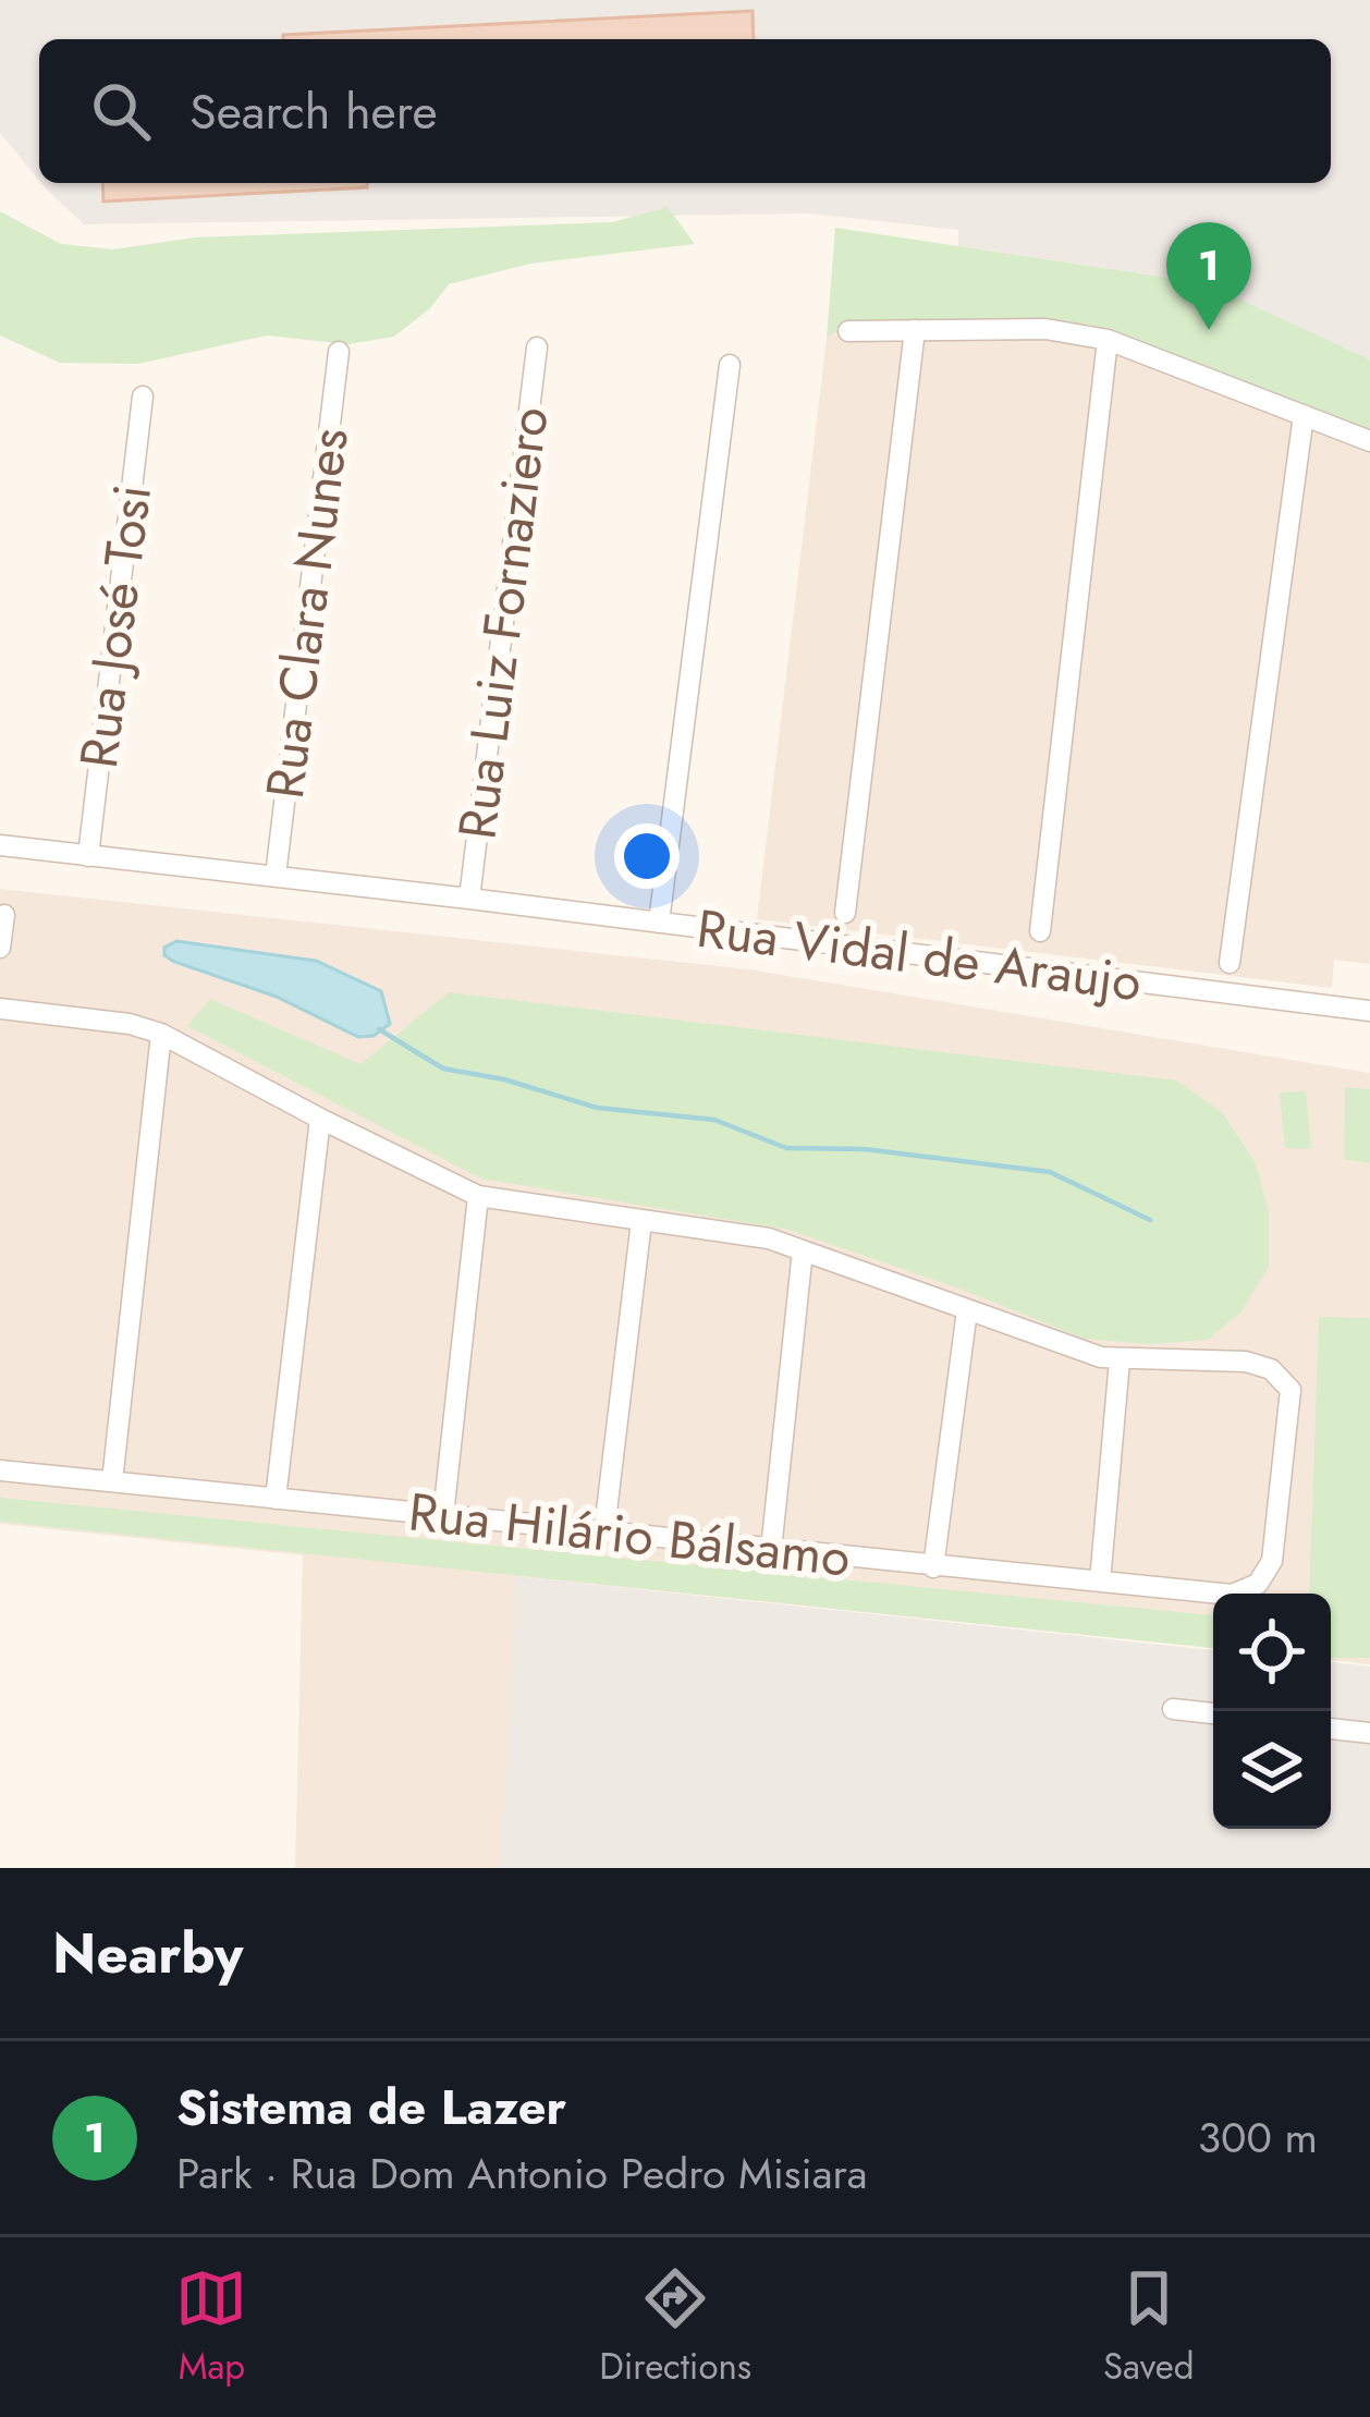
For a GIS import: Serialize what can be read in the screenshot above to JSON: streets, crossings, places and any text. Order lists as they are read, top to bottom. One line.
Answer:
{"streets":{"street":["Rua Clara Nunes","Rua Luiz Fornaziero","Rua José Tosi","Rua Vidal de Araujo","Rua Hilário Bálsamo"]},"crossings":[["Rua Clara Nunes","Rua Vidal de Araujo"],["Rua Luiz Fornaziero","Rua Vidal de Araujo"],["Rua José Tosi","Rua Vidal de Araujo"]],"page":{"search":"Search here","pins":"1","heading":"Nearby","list":[{"mark":"1","name":"Sistema de Lazer","note":"Park · Rua Dom Antonio Pedro Misiara","value":"300 m"}],"nav":["Map","Directions","Saved"]}}
